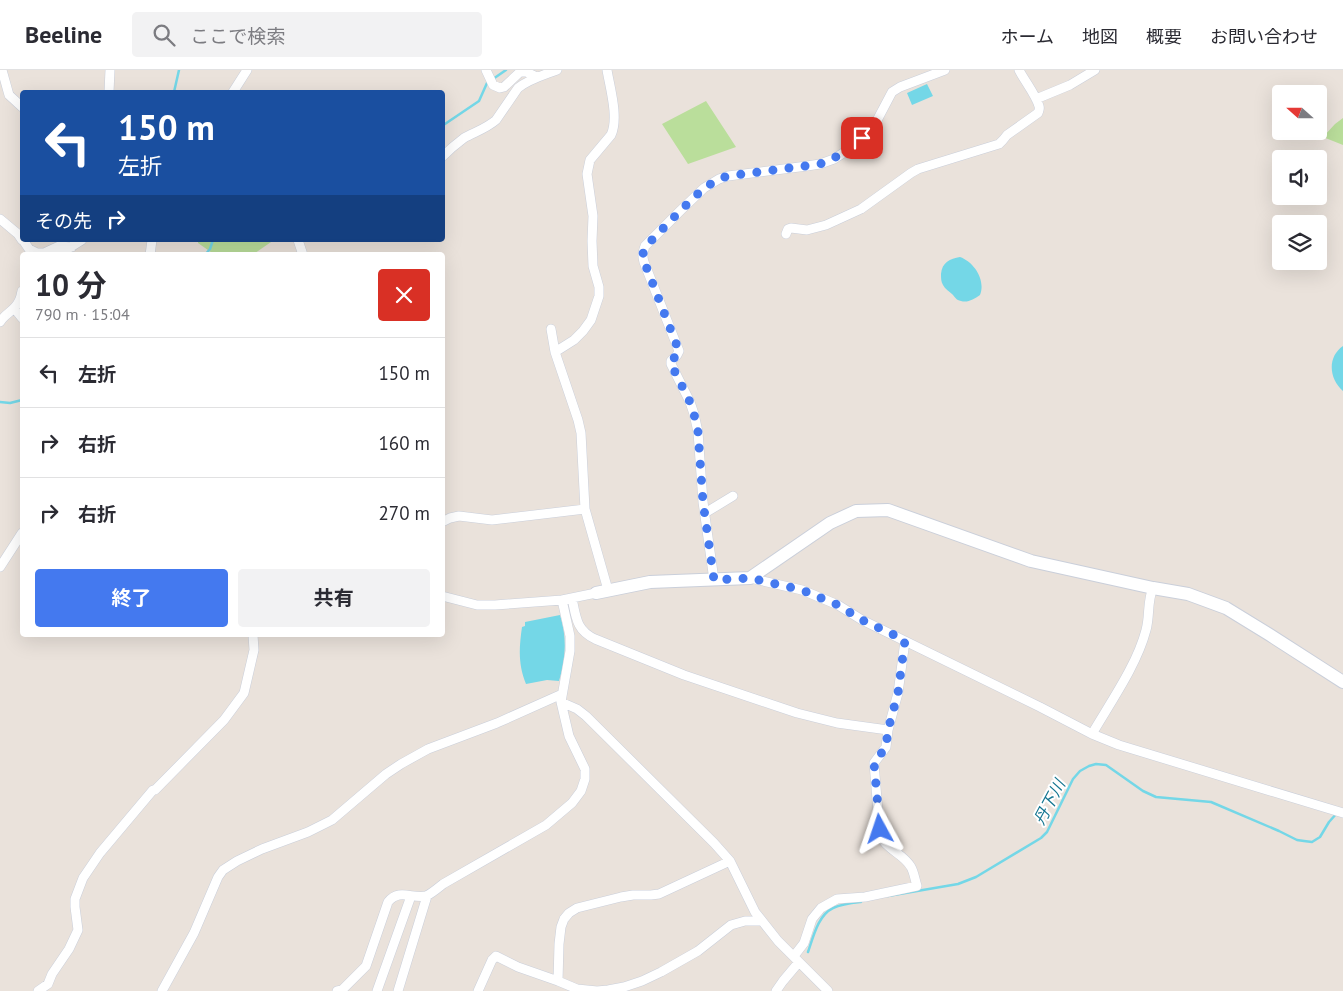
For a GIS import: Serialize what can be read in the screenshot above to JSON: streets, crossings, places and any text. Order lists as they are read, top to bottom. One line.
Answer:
{"water":["丹下川"],"north":"left","page":{"header":"Beeline","search":"ここで検索","nav":["ホーム","地図","概要","お問い合わせ"],"turn":["150 m","左折"],"then":"その先","heading":["10 分","790 m · 15:04"],"list":[{"name":"左折","value":"150 m"},{"name":"右折","value":"160 m"},{"name":"右折","value":"270 m"}],"buttons":["終了","共有"]}}
